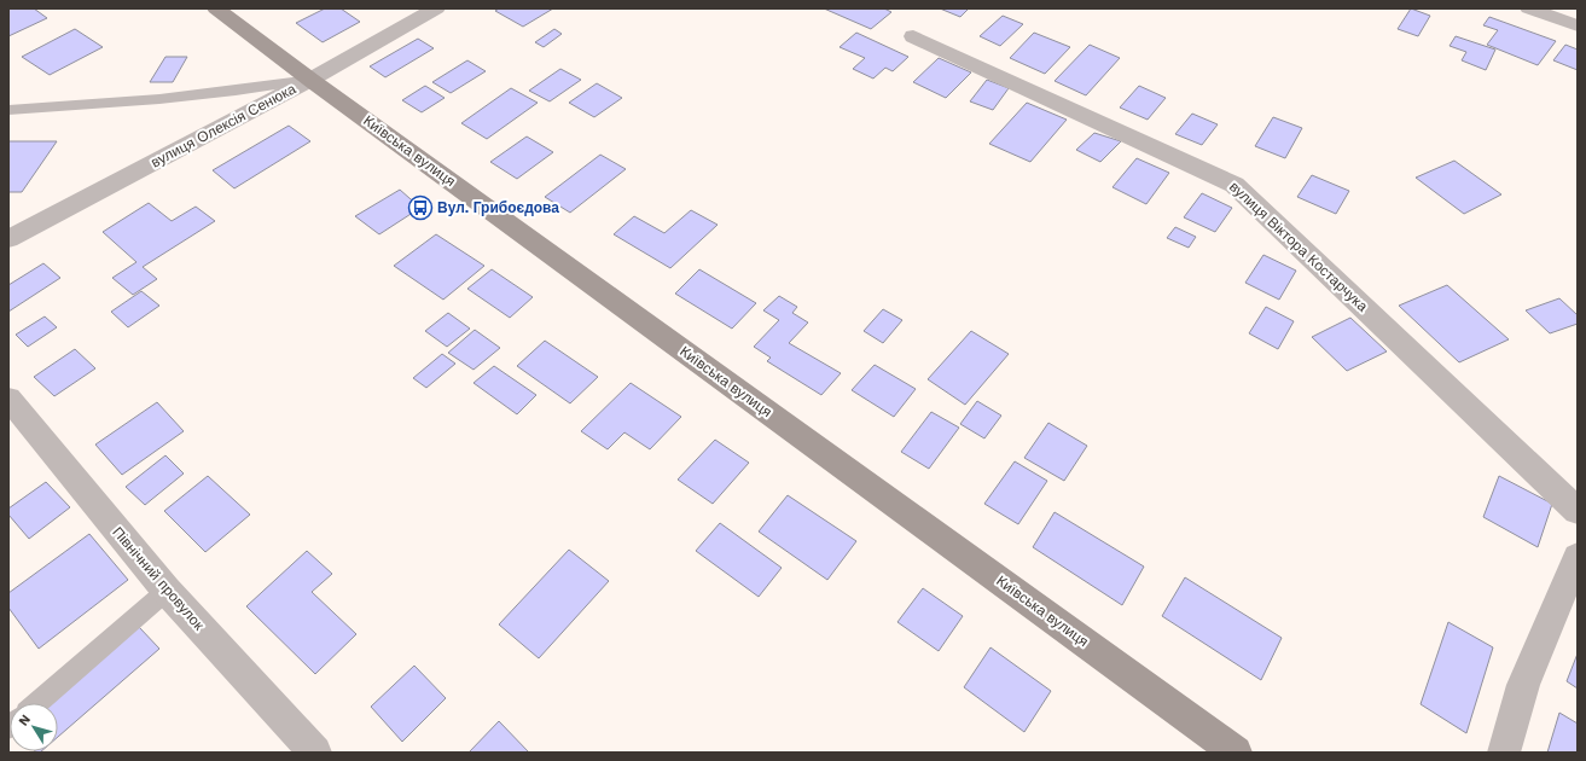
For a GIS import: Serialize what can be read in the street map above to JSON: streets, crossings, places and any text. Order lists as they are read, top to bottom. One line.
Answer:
{"streets":{"main road":["Київська вулиця"],"street":["вулиця Олексія Сенюка","вулиця Віктора Костарчука","Північний провулок"]},"crossings":[["вулиця Олексія Сенюка","Київська вулиця"]],"places":{"bus stop":["Вул. Грибоєдова"]},"north":"top left"}
